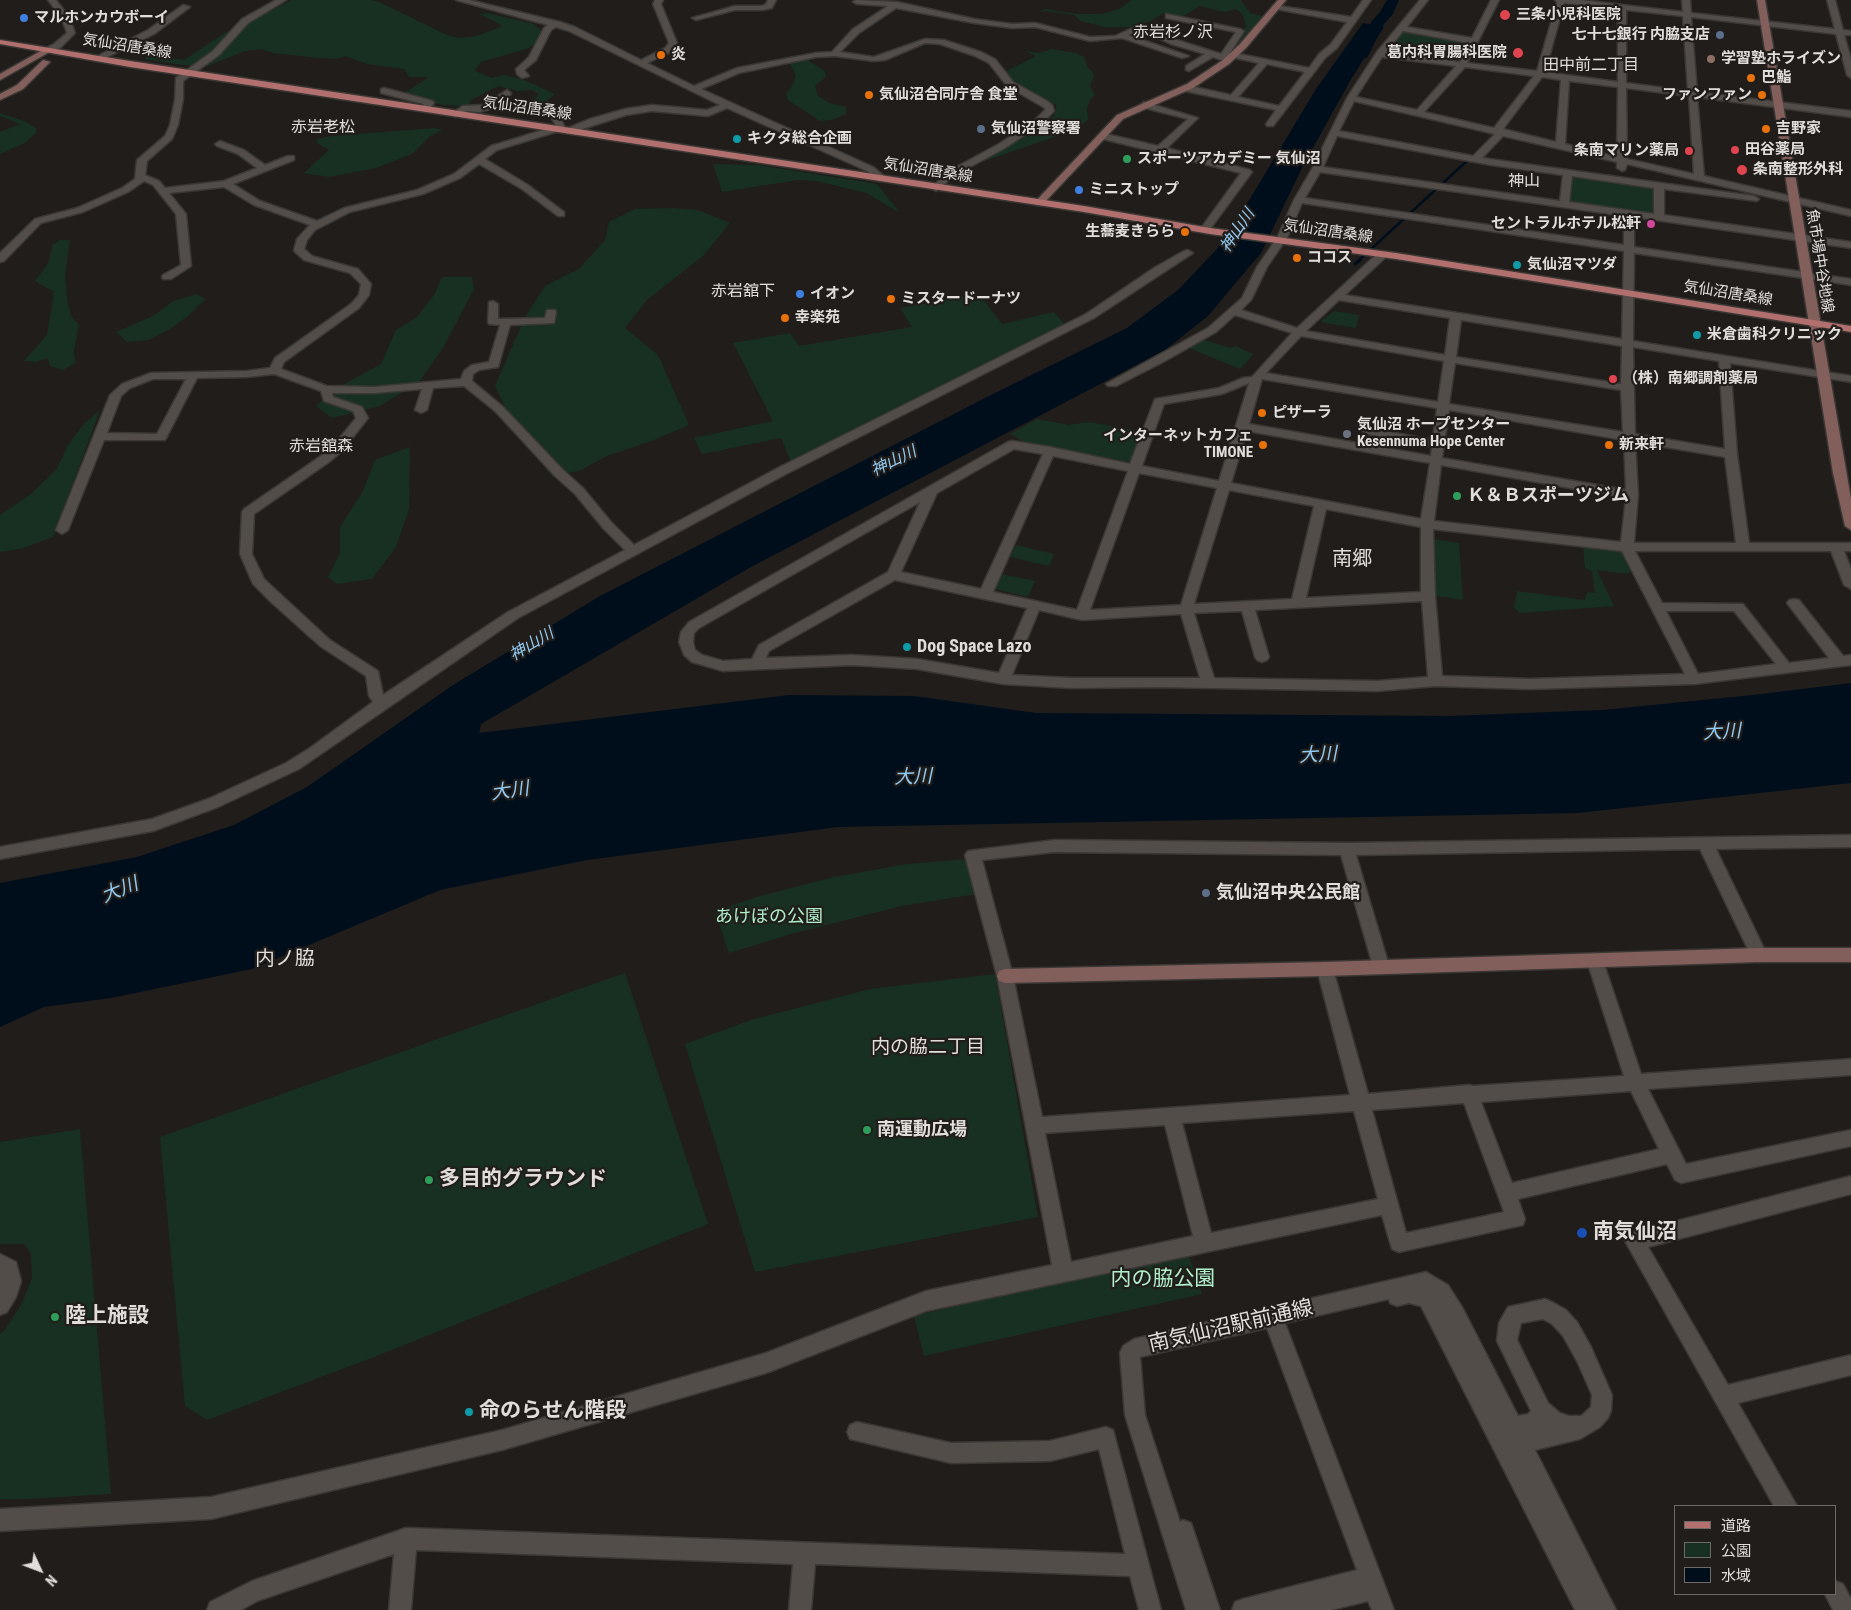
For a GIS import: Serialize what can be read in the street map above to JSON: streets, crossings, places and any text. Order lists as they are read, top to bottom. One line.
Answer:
{"streets":{"main road":["気仙沼唐桑線"],"street":["魚市場中谷地線","南気仙沼駅前通線"]},"crossings":[["気仙沼唐桑線","魚市場中谷地線"]],"districts":["赤岩杉ノ沢","田中前二丁目","赤岩老松","神山","赤岩舘下","赤岩舘森","南郷","内ノ脇","内の脇二丁目"],"water":["神山川","大川"],"parks":["あけぼの公園","内の脇公園"],"places":["三条小児科医院","マルホンカウボーイ","七十七銀行 内脇支店","葛内科胃腸科医院","炎","学習塾ホライズン","巴鮨","気仙沼合同庁舎 食堂","ファンファン","気仙沼警察署","吉野家","キクタ総合企画","田谷薬局","条南マリン薬局","スポーツアカデミー 気仙沼","条南整形外科","ミニストップ","セントラルホテル松軒","生蕎麦きらら","ココス","気仙沼マツダ","イオン","ミスタードーナツ","幸楽苑","米倉歯科クリニック","（株）南郷調剤薬局","ピザーラ","気仙沼 ホープセンター Kesennuma Hope Center","インターネットカフェ TIMONE","新来軒","Ｋ＆Ｂスポーツジム","Dog Space Lazo","気仙沼中央公民館","南運動広場","多目的グラウンド","南気仙沼","陸上施設","命のらせん階段"],"legend":["道路","公園","水域"],"north":"bottom right"}
